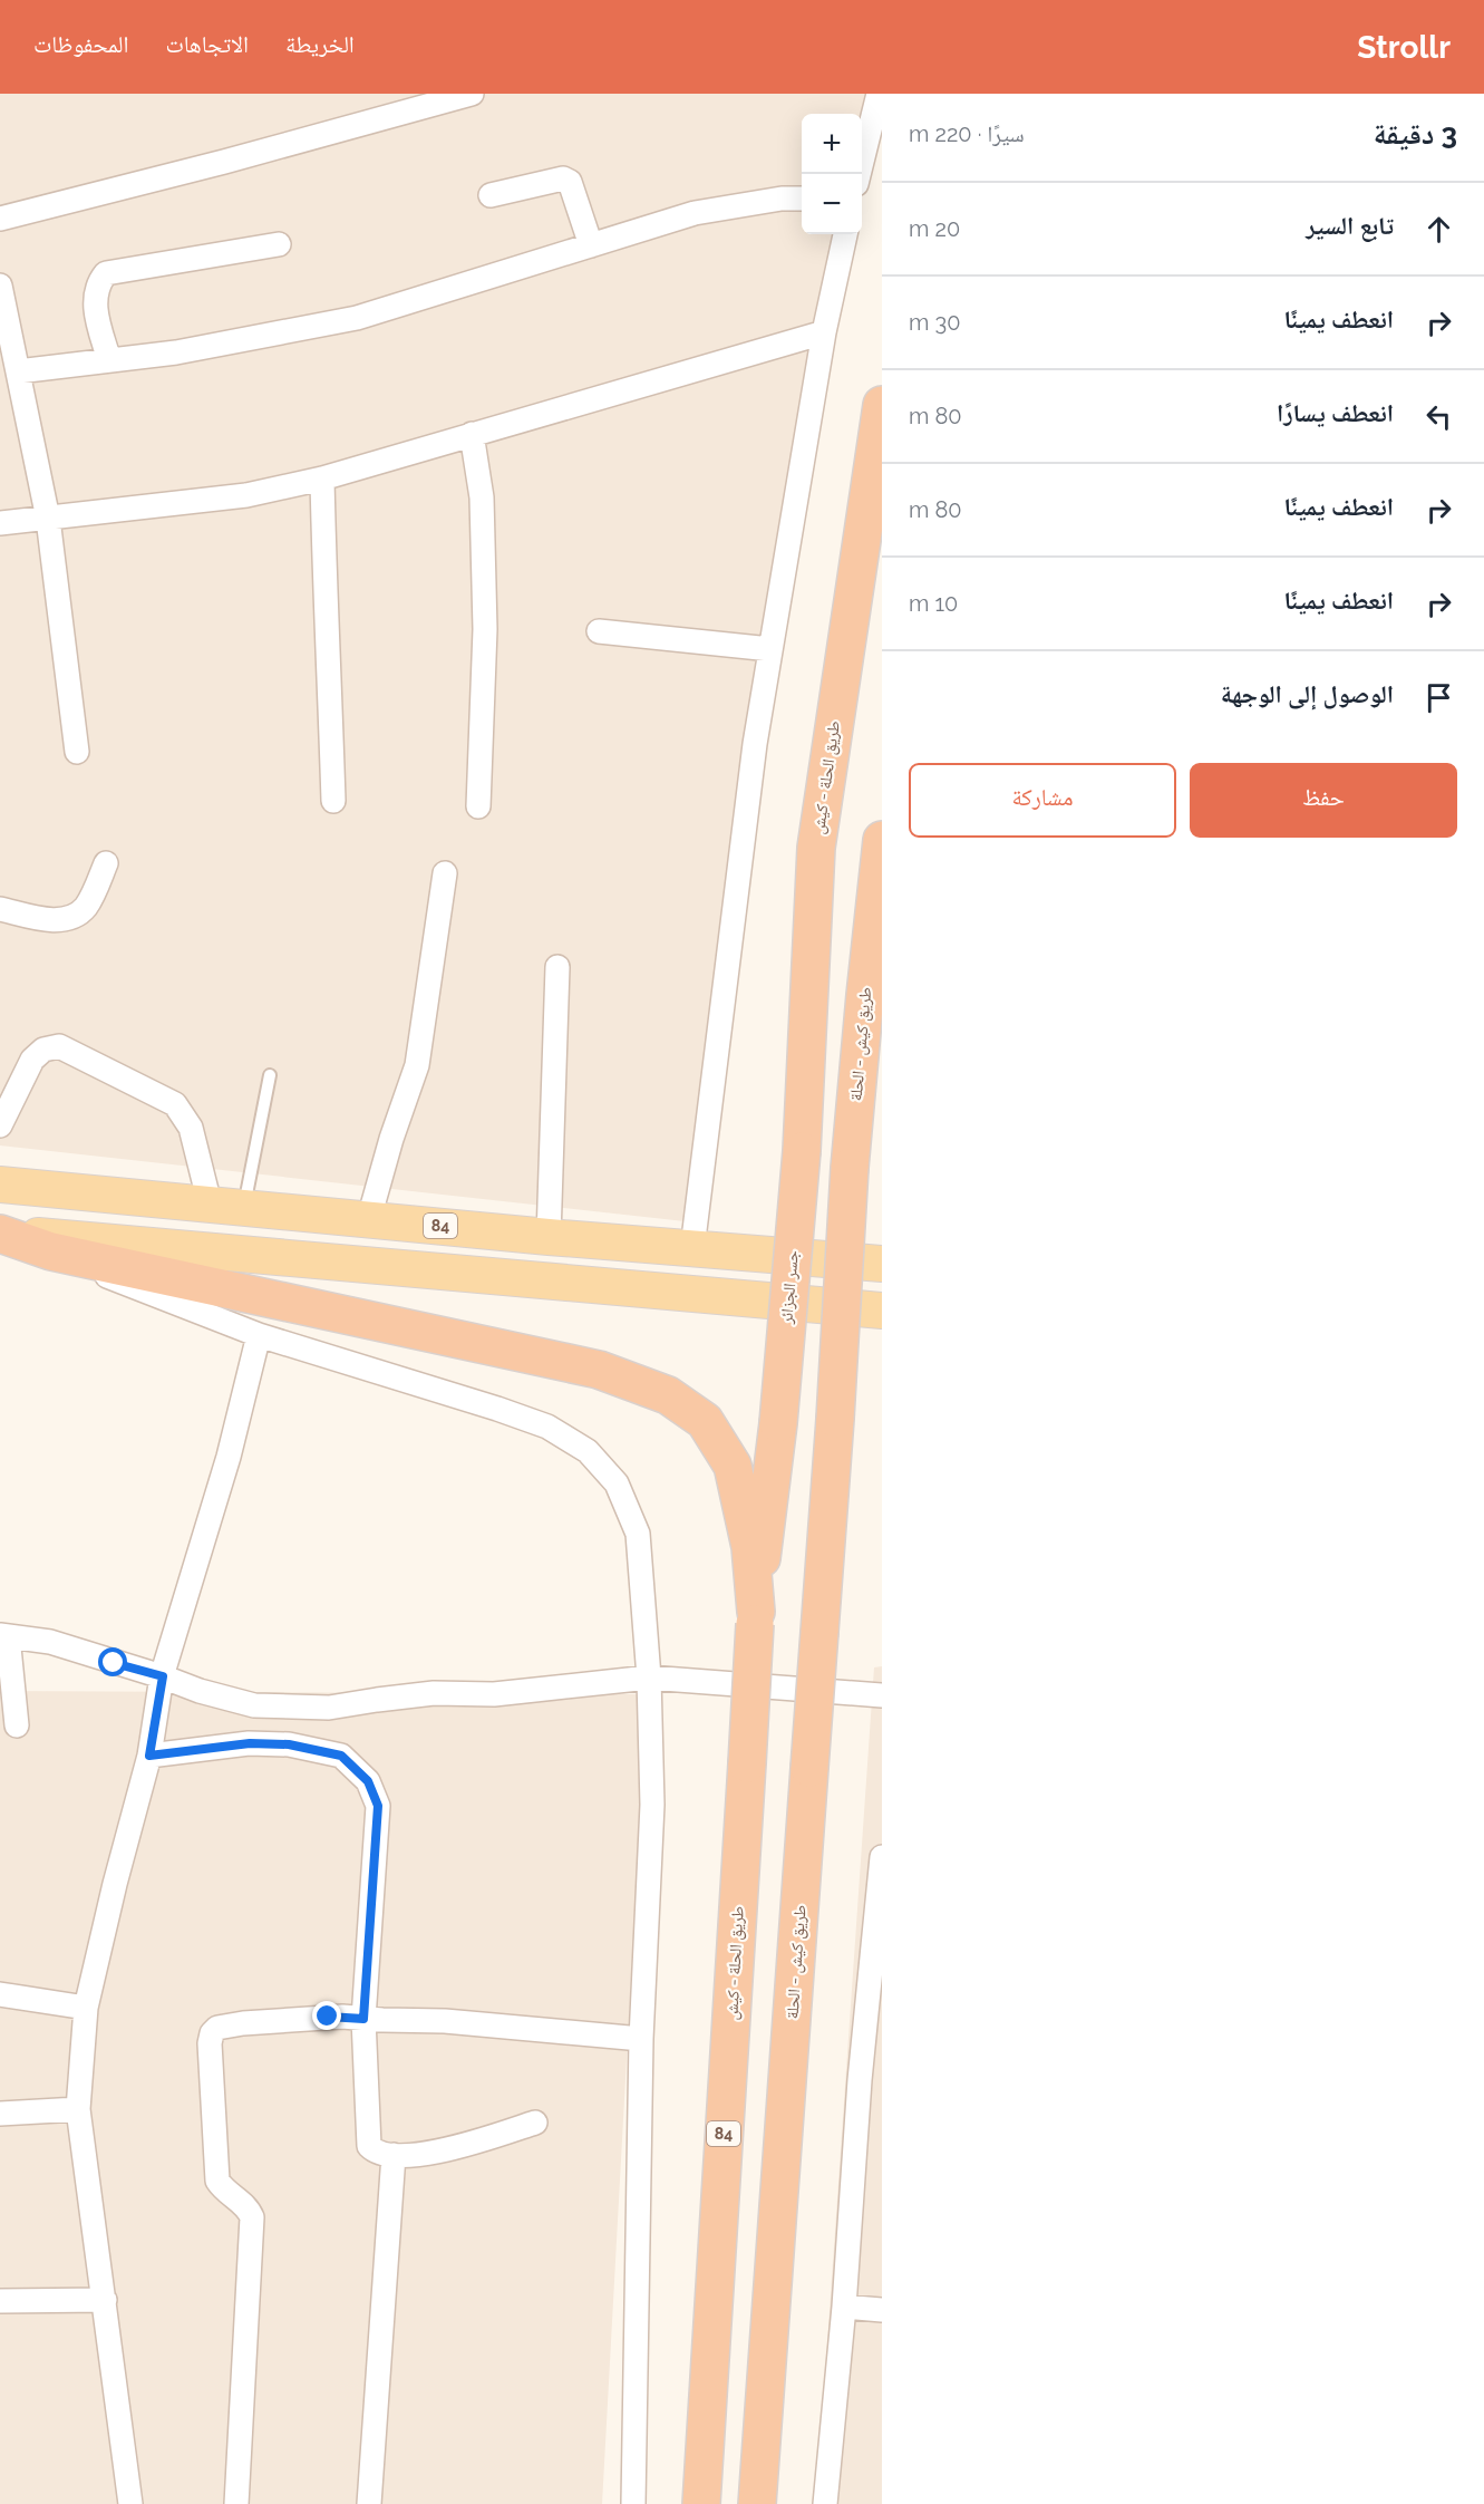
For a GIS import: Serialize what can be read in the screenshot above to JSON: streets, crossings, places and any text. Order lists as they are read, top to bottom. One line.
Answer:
{"streets":{"highway":["طريق الحلة - كيش","طريق كيش - الحلة","84","جسر الجزائر"]},"crossings":[["طريق الحلة - كيش","جسر الجزائر"]],"page":{"header":"Strollr","nav":["الخريطة","الاتجاهات","المحفوظات"],"heading":["3 دقيقة","سيرًا · 220 m"],"map_buttons":["+","−"],"list":[["تابع السير","20 m"],["انعطف يمينًا","30 m"],["انعطف يسارًا","80 m"],["انعطف يمينًا","80 m"],["انعطف يمينًا","10 m"],"الوصول إلى الوجهة"],"buttons":["حفظ","مشاركة"]}}
